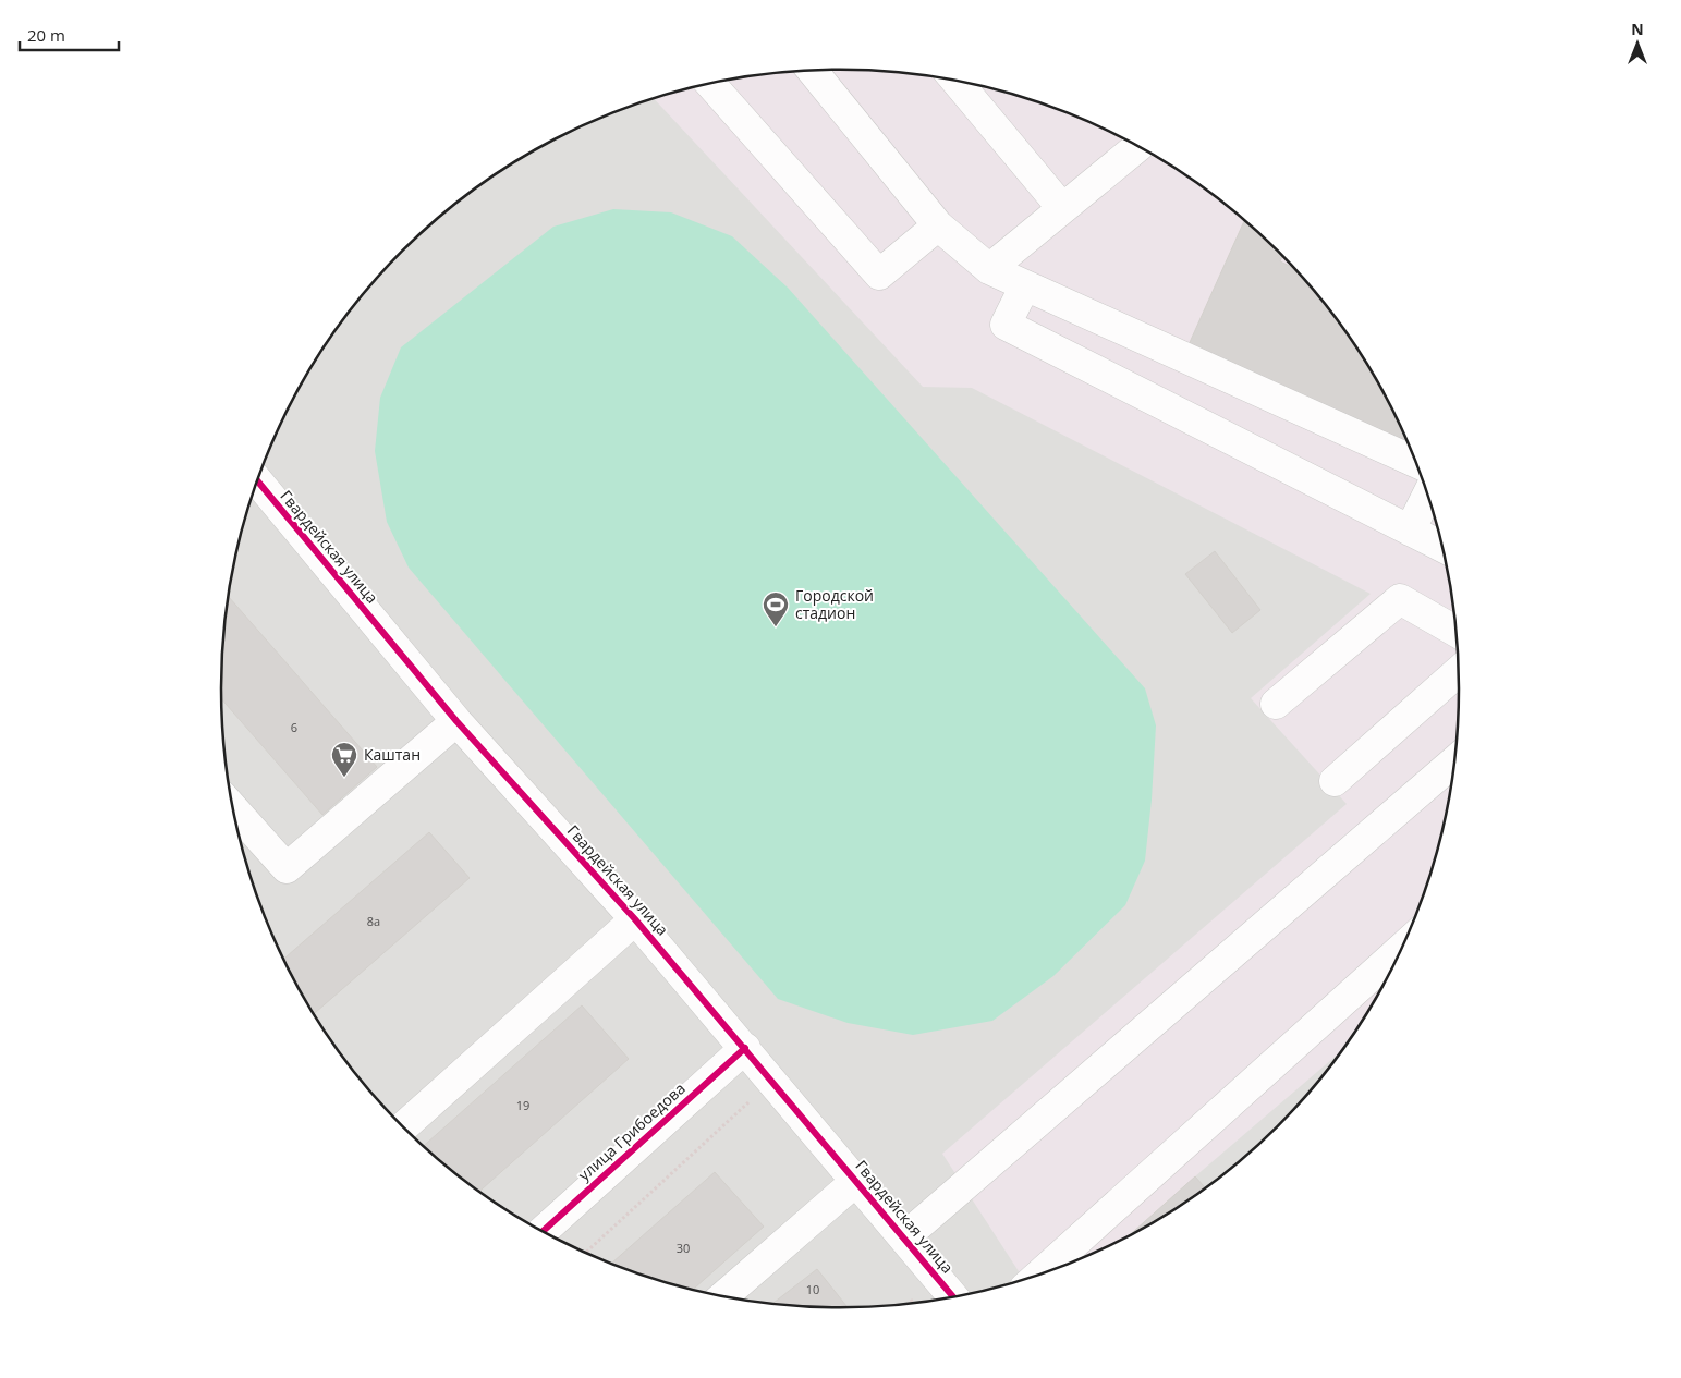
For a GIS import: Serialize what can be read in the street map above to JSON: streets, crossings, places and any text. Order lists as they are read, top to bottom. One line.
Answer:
{"streets":{"street":["Гвардейская улица","улица Грибоедова"]},"crossings":[["Гвардейская улица","улица Грибоедова"]],"places":{"sports":["Городской стадион"],"supermarket":["Каштан"]},"house_numbers":["6","8а","19","30","10"],"scale_bar":"20 m","north":"top"}
